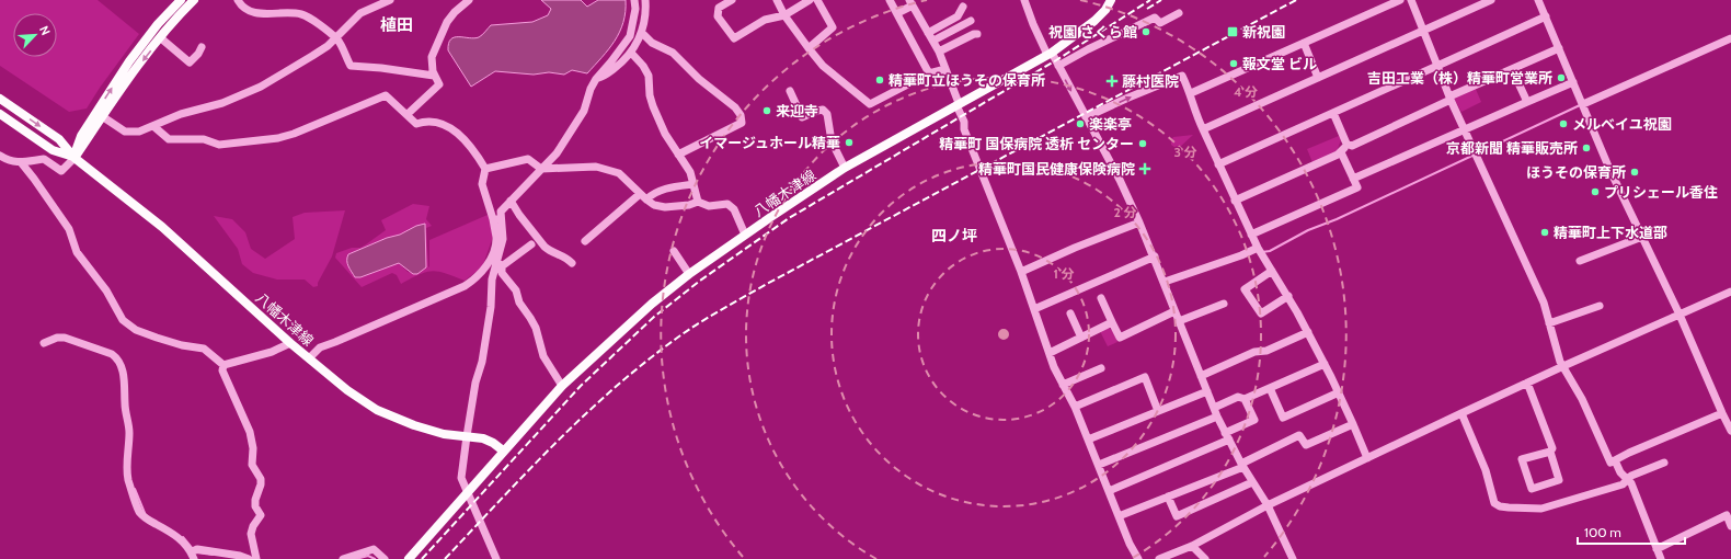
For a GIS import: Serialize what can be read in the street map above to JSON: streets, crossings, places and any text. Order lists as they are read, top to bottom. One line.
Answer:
{"streets":{"main road":["八幡木津線"]},"districts":["植田","四ノ坪"],"places":{"other":["祝園 さくら館","報文堂 ビル","吉田工業（株）精華町営業所","精華町立ほうその保育所","来迎寺","楽楽亭","メルベイユ祝園","イマージュホール精華","精華町 国保病院 透析 センター","京都新聞 精華販売所","ほうその保育所","プリシェール香住","精華町上下水道部"],"transit":["新祝園"],"health":["藤村医院","精華町国民健康保険病院"]},"scale_bar":"100 m","north":"top right","rings":["4 分","3 分","2 分","1 分"]}
